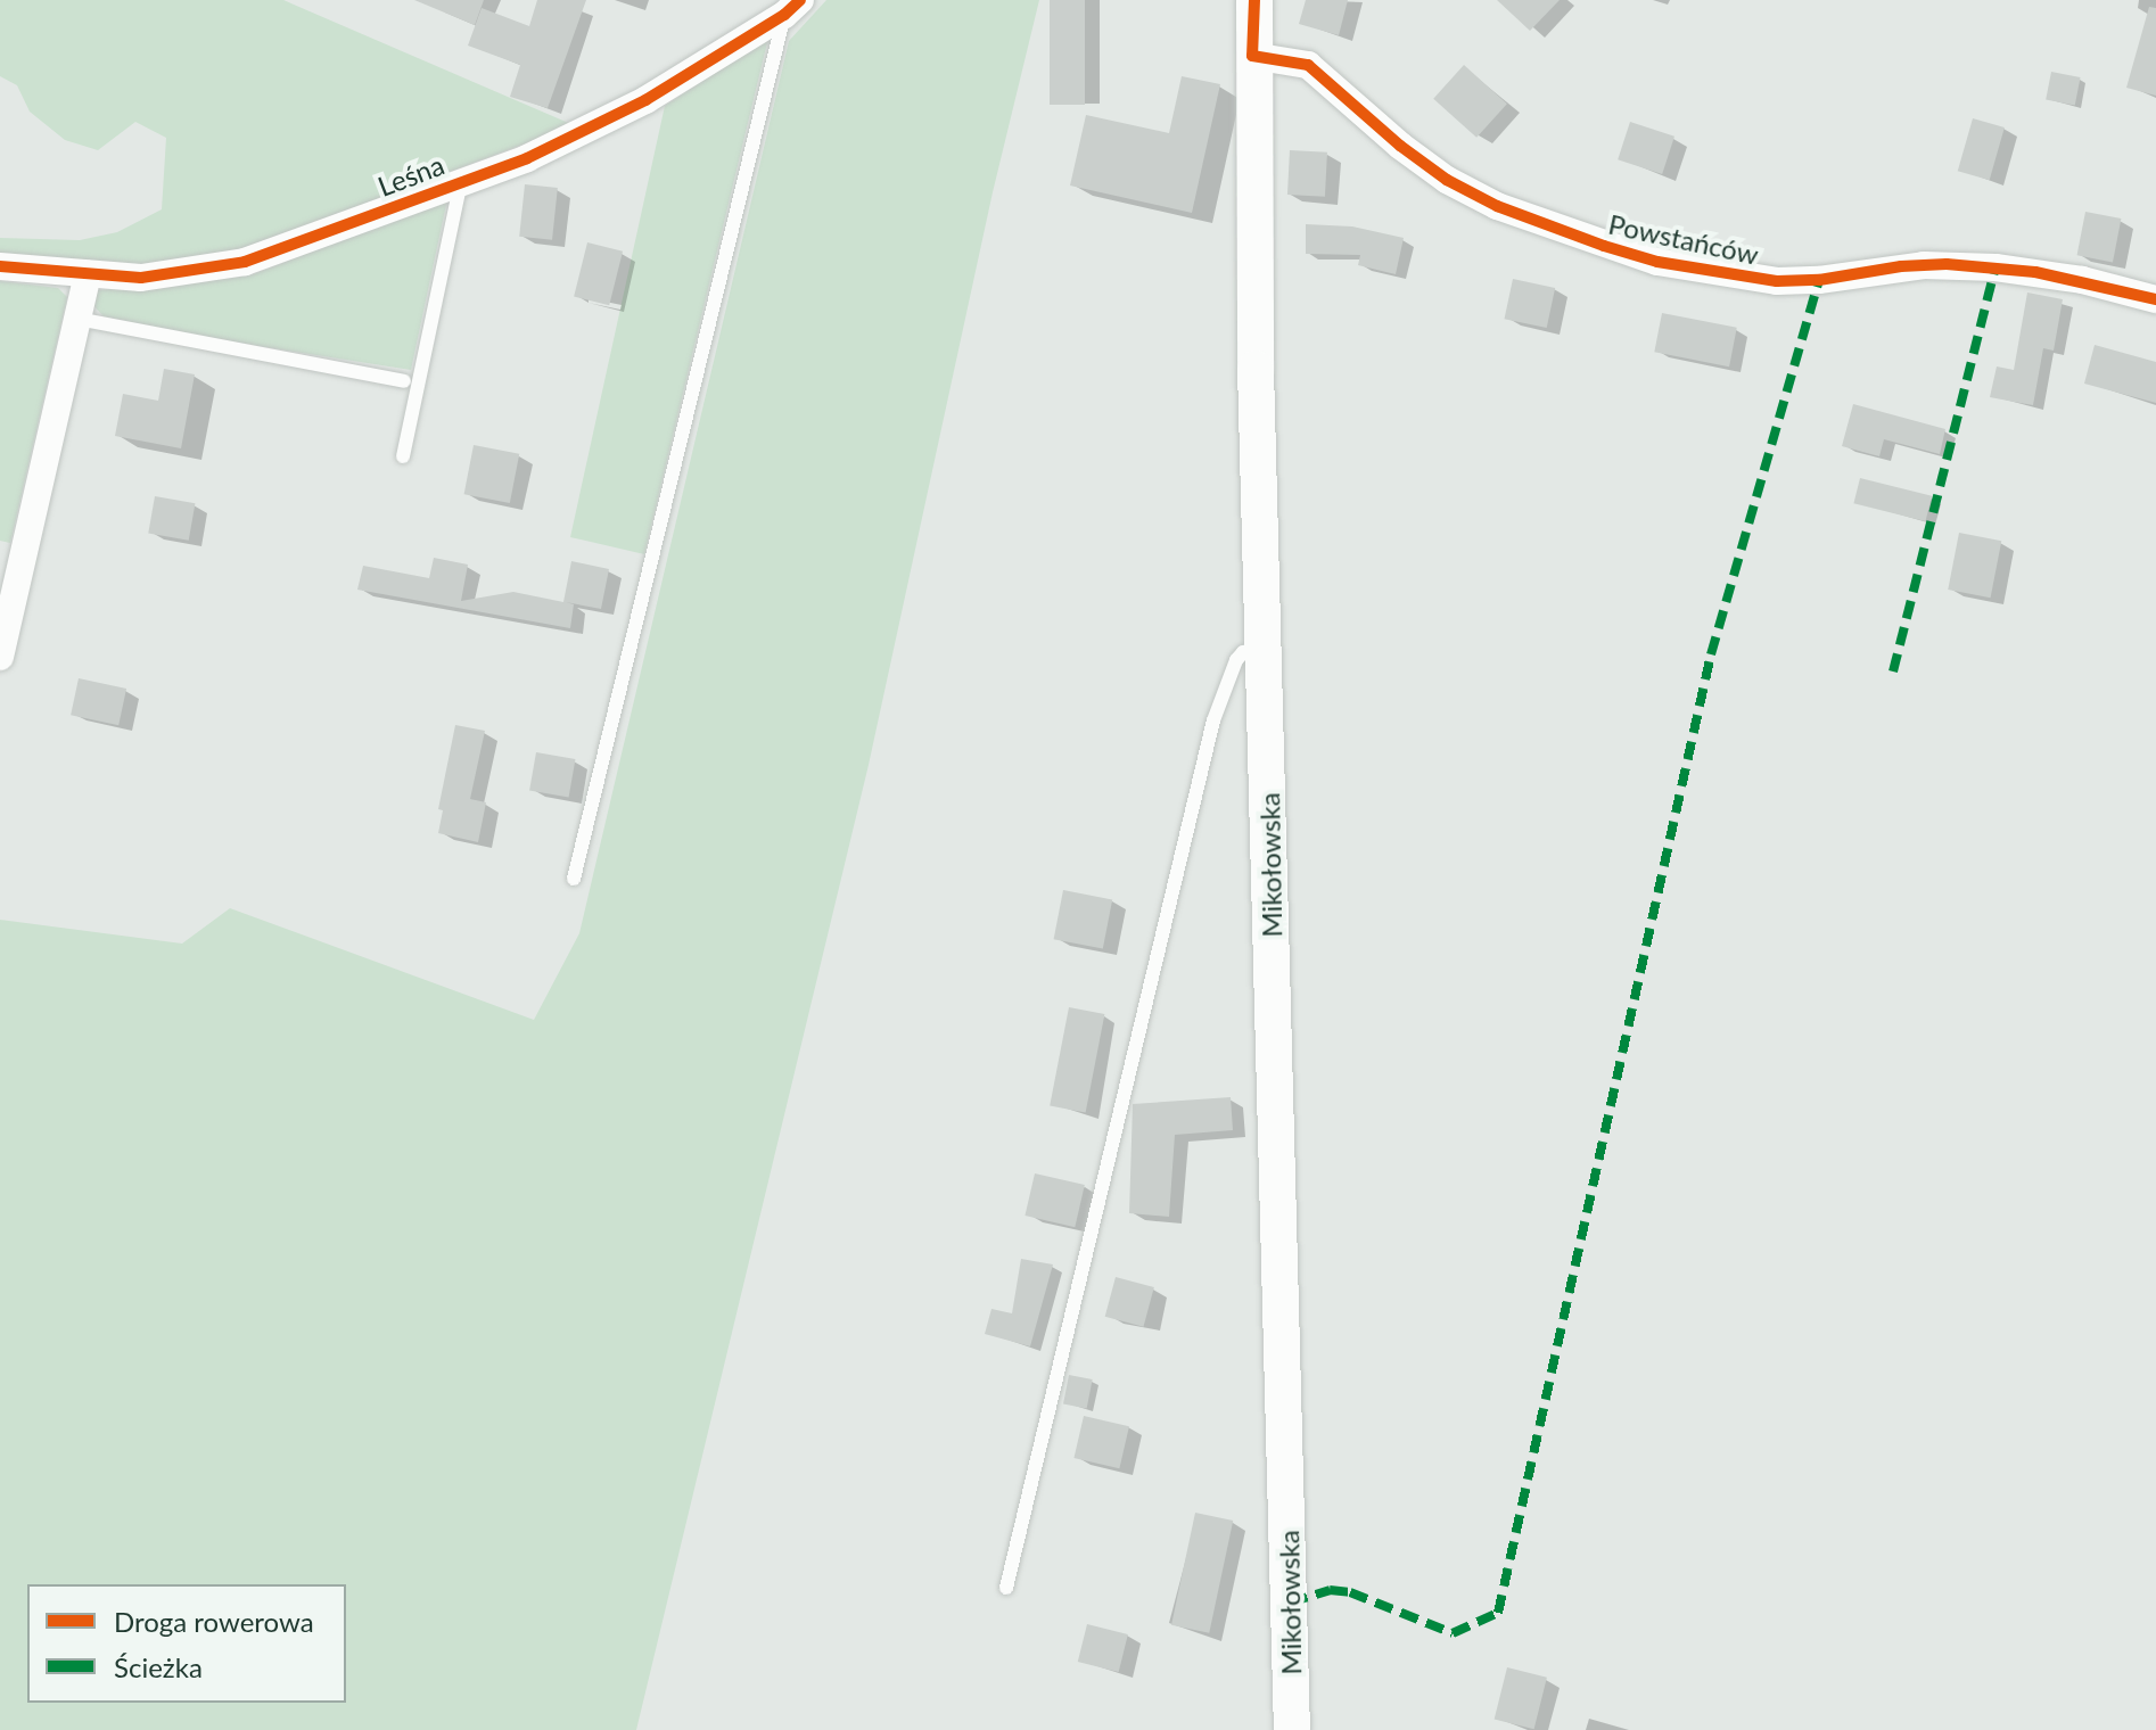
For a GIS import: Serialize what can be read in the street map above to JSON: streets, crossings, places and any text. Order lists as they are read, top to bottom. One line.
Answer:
{"streets":{"main road":["Mikołowska"],"street":["Leśna","Powstańców"]},"crossings":[["Powstańców","Mikołowska"]],"legend":["Droga rowerowa","Ścieżka"]}
